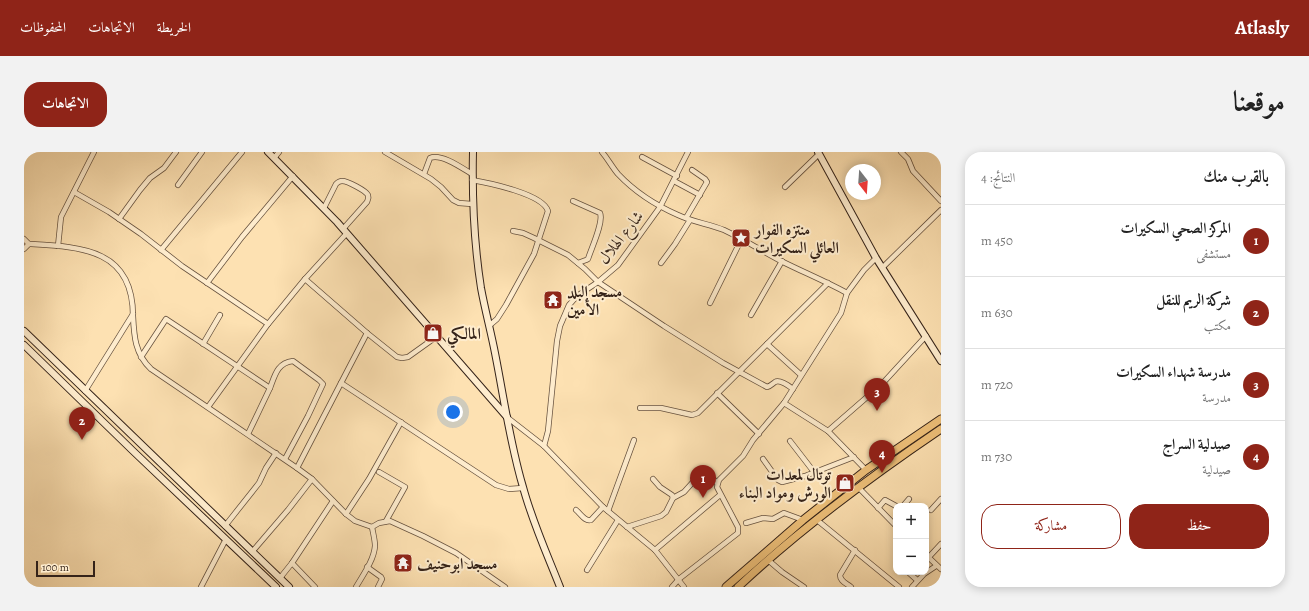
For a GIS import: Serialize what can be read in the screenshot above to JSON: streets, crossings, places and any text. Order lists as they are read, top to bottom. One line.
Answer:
{"streets":{"street":["شارع الهلال"]},"places":{"place":["منتزه الفوار العائلي السكيرات"],"temple":["مسجد البلد الأمين","مسجد ابوحنيف"],"shop":["المالكي","توتال لمعدات الورش ومواد البناء"]},"scale_bar":"100 m","north":"bottom","page":{"header":"Atlasly","nav":["الخريطة","الاتجاهات","المحفوظات"],"title":"موقعنا","buttons":["الاتجاهات",["حفظ","مشاركة"]],"heading":["بالقرب منك","النتائج: 4"],"list":[{"mark":"1","name":"المركز الصحي السكيرات","note":"مستشفى","value":"450 m"},{"mark":"2","name":"شركة الريم للنقل","note":"مكتب","value":"630 m"},{"mark":"3","name":"مدرسة شهداء السكيرات","note":"مدرسة","value":"720 m"},{"mark":"4","name":"صيدلية السراج","note":"صيدلية","value":"730 m"}],"pins":["3","2","4","1"],"map_buttons":["+","−"],"scale":"100 m"}}
